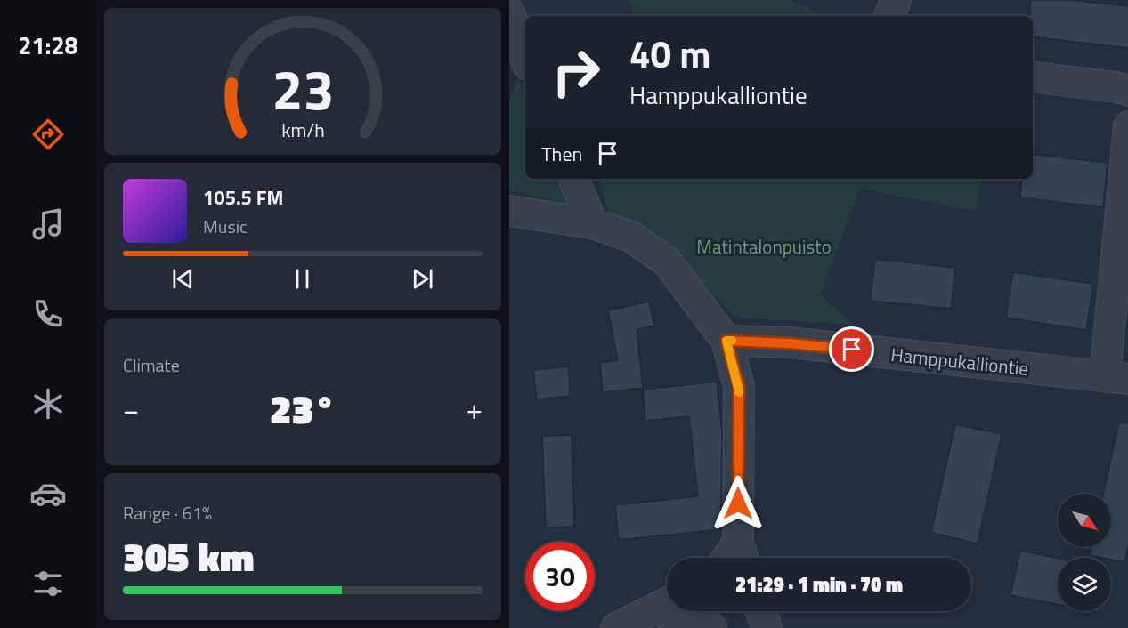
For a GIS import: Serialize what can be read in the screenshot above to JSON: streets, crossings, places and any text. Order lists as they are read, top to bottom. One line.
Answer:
{"streets":{"street":["Hamppukalliontie"]},"parks":["Matintalonpuisto"],"north":"bottom right","page":{"tabs":"21:28","turn":["40 m","Hamppukalliontie"],"then":"Then","song":["105.5 FM","Music"],"tile":["Climate",["Range · 61%","305 km"]],"heat":["−","23°","+"],"limit":"30","trip":"21:29 · 1 min · 70 m","gauge":["23","km/h"]}}
